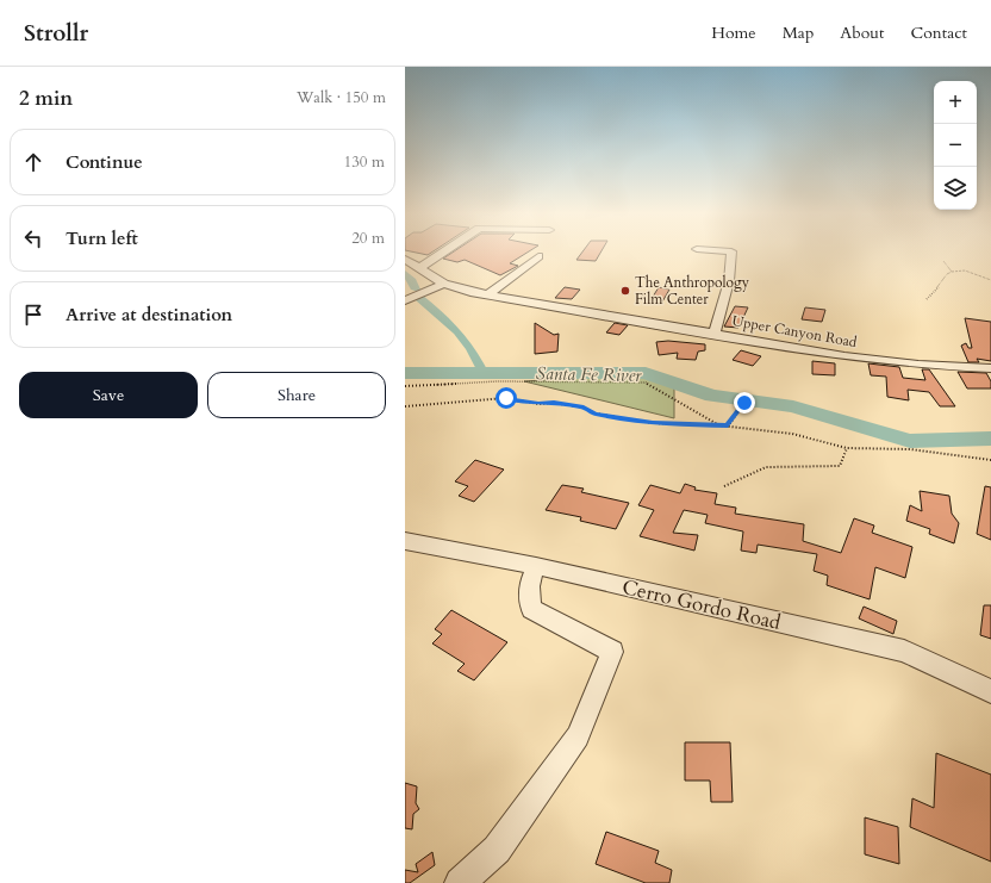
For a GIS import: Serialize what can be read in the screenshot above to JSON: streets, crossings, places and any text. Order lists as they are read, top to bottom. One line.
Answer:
{"streets":{"street":["Upper Canyon Road","Cerro Gordo Road"]},"water":["Santa Fe River"],"places":["The Anthropology Film Center"],"page":{"header":"Strollr","nav":["Home","Map","About","Contact"],"heading":["2 min","Walk · 150 m"],"map_buttons":["+","−"],"list":[["Continue","130 m"],["Turn left","20 m"],"Arrive at destination"],"buttons":["Save","Share"]}}
